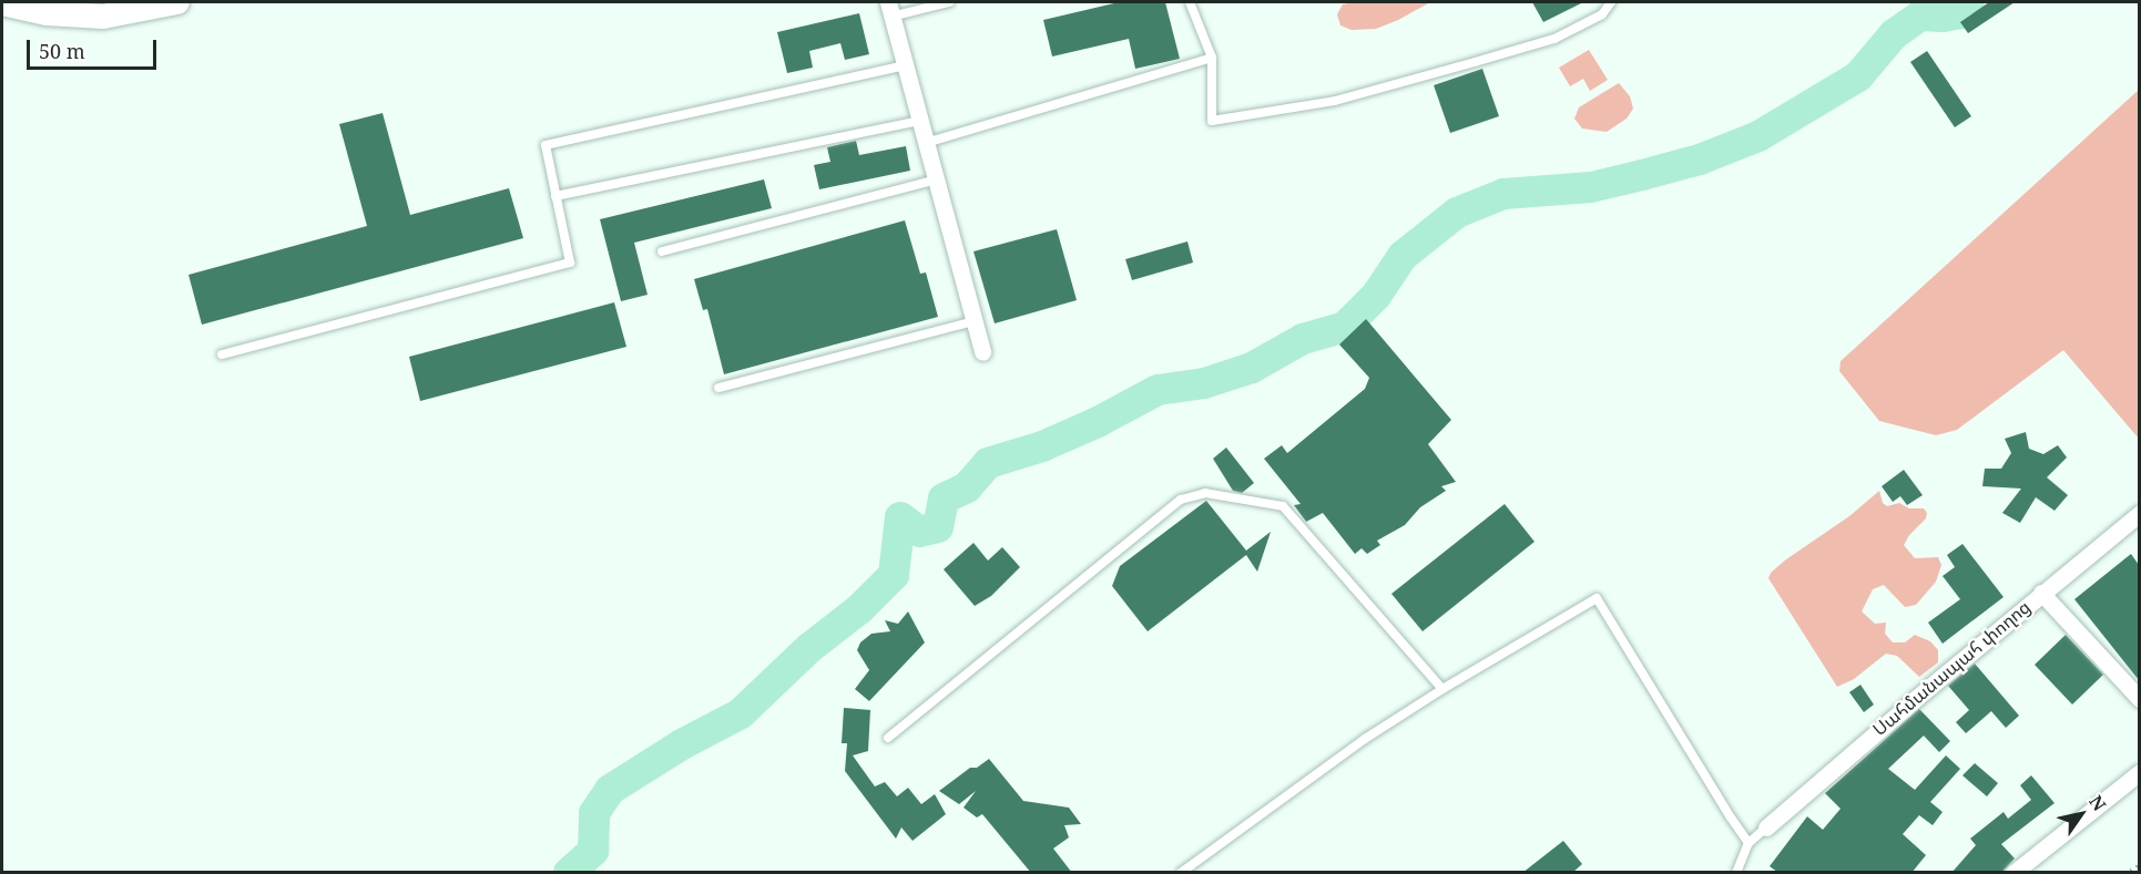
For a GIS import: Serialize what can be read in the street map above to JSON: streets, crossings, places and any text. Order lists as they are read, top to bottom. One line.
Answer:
{"streets":{"street":["Սահմանապահ փողոց"]},"scale_bar":"50 m","north":"top right"}
